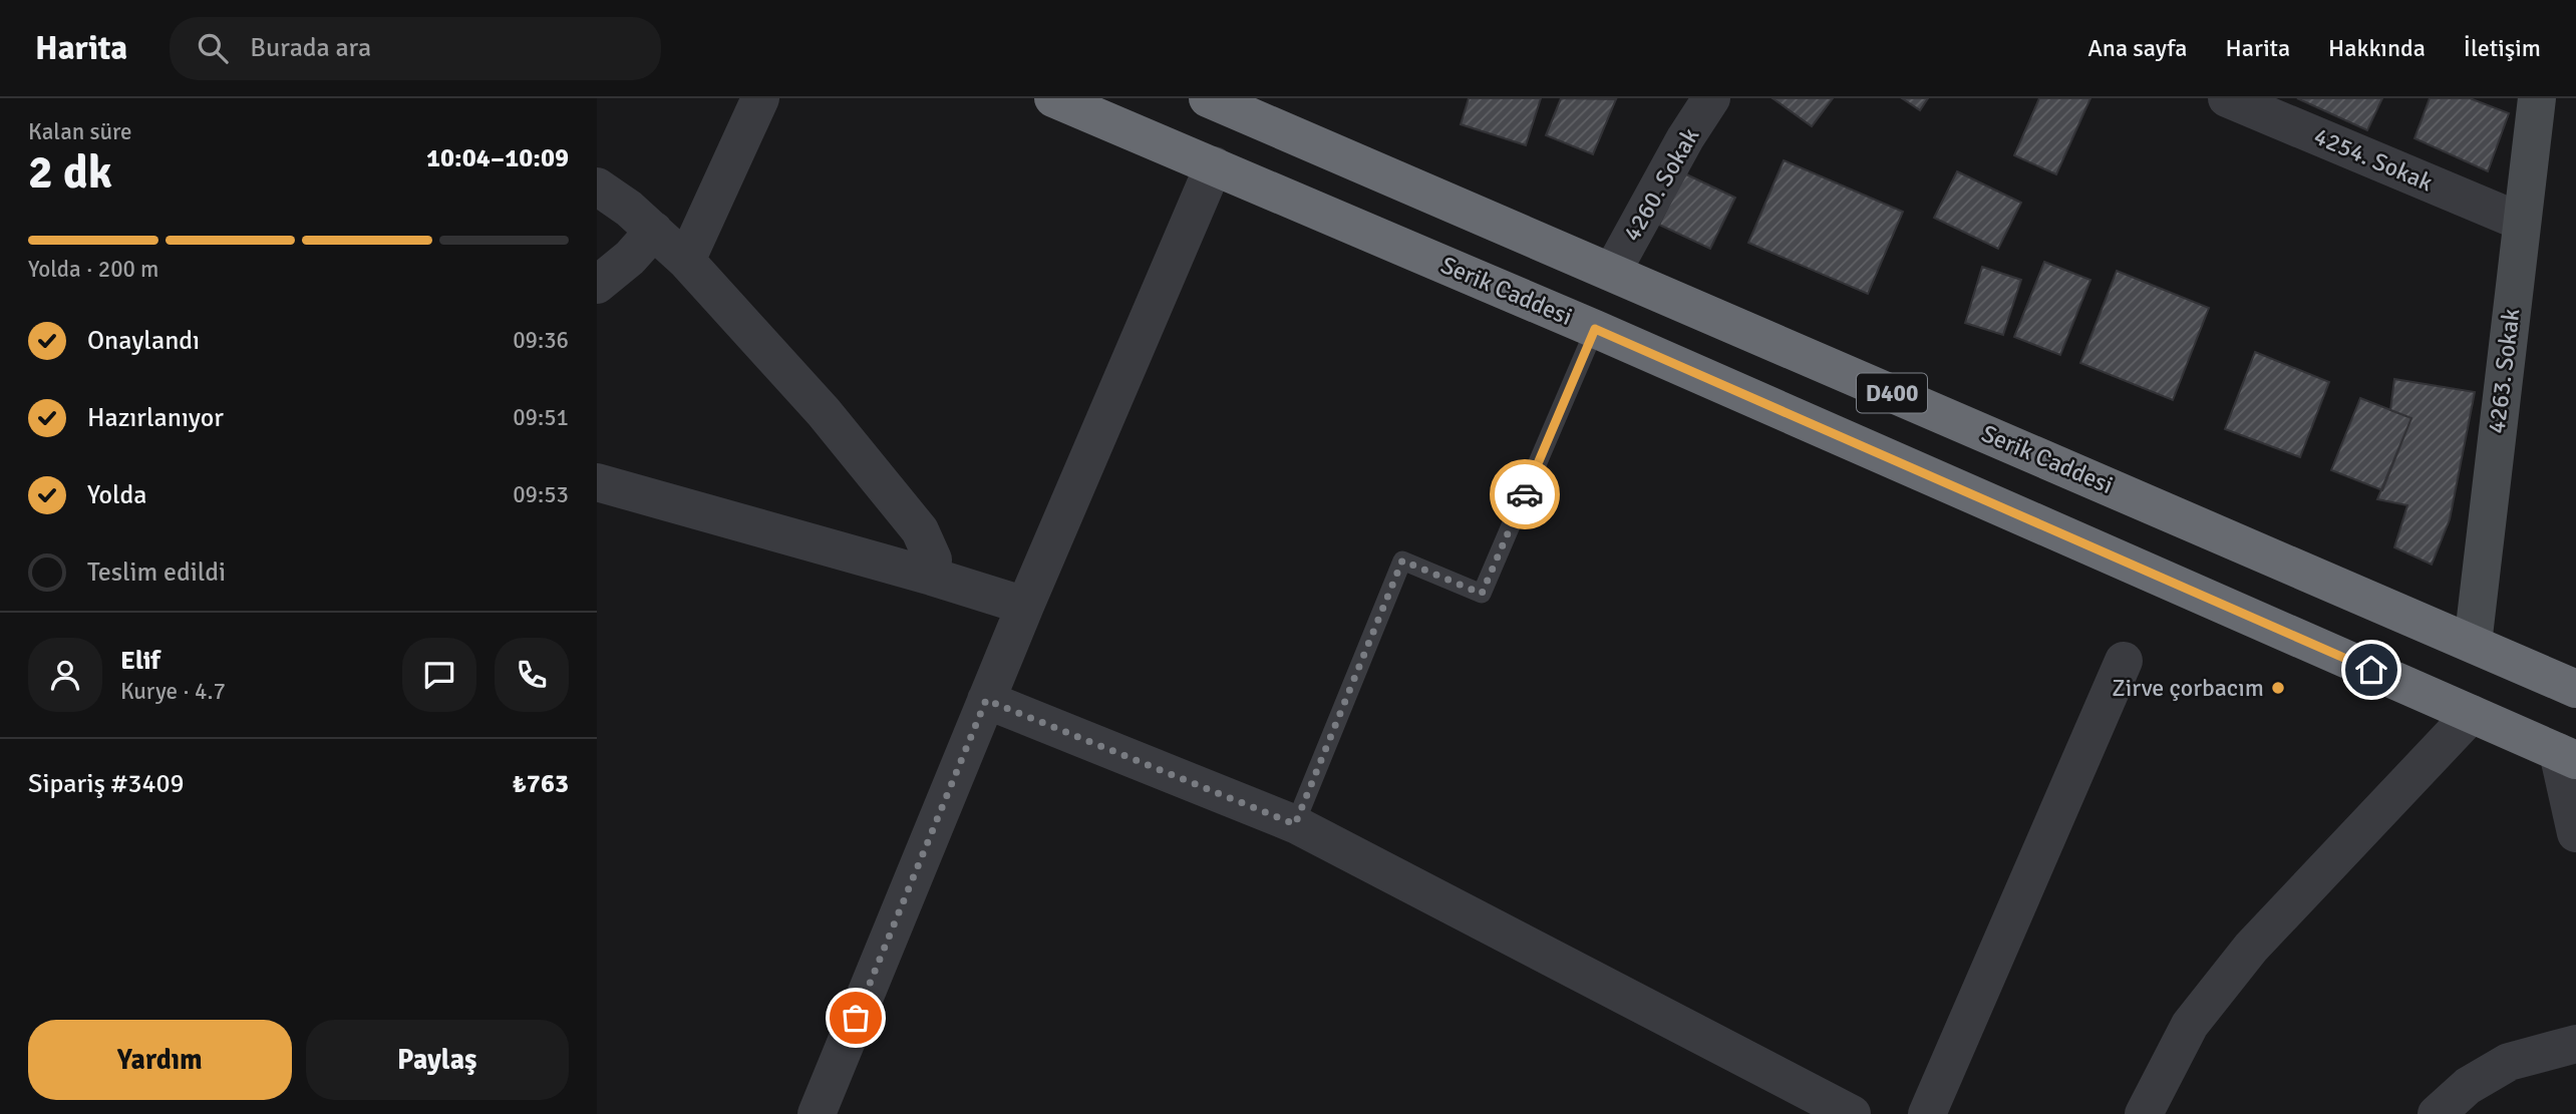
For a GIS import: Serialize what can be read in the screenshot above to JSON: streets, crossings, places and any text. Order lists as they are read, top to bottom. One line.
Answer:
{"streets":{"highway":["Serik Caddesi","D400"],"street":["4254. Sokak","4260. Sokak","4263. Sokak"]},"crossings":[["4254. Sokak","4263. Sokak"],["4260. Sokak","Serik Caddesi"],["Serik Caddesi","4263. Sokak"]],"places":["Zirve çorbacım"],"page":{"header":"Harita","search":"Burada ara","nav":["Ana sayfa","Harita","Hakkında","İletişim"],"heading":["2 dk","Kalan süre","10:04–10:09"],"panel":["Elif","Kurye · 4.7","Sipariş #3409","₺763"],"bar":"Yolda · 200 m","list":[["Onaylandı","09:36"],["Hazırlanıyor","09:51"],["Yolda","09:53"],"Teslim edildi"],"buttons":["Yardım","Paylaş"]}}
